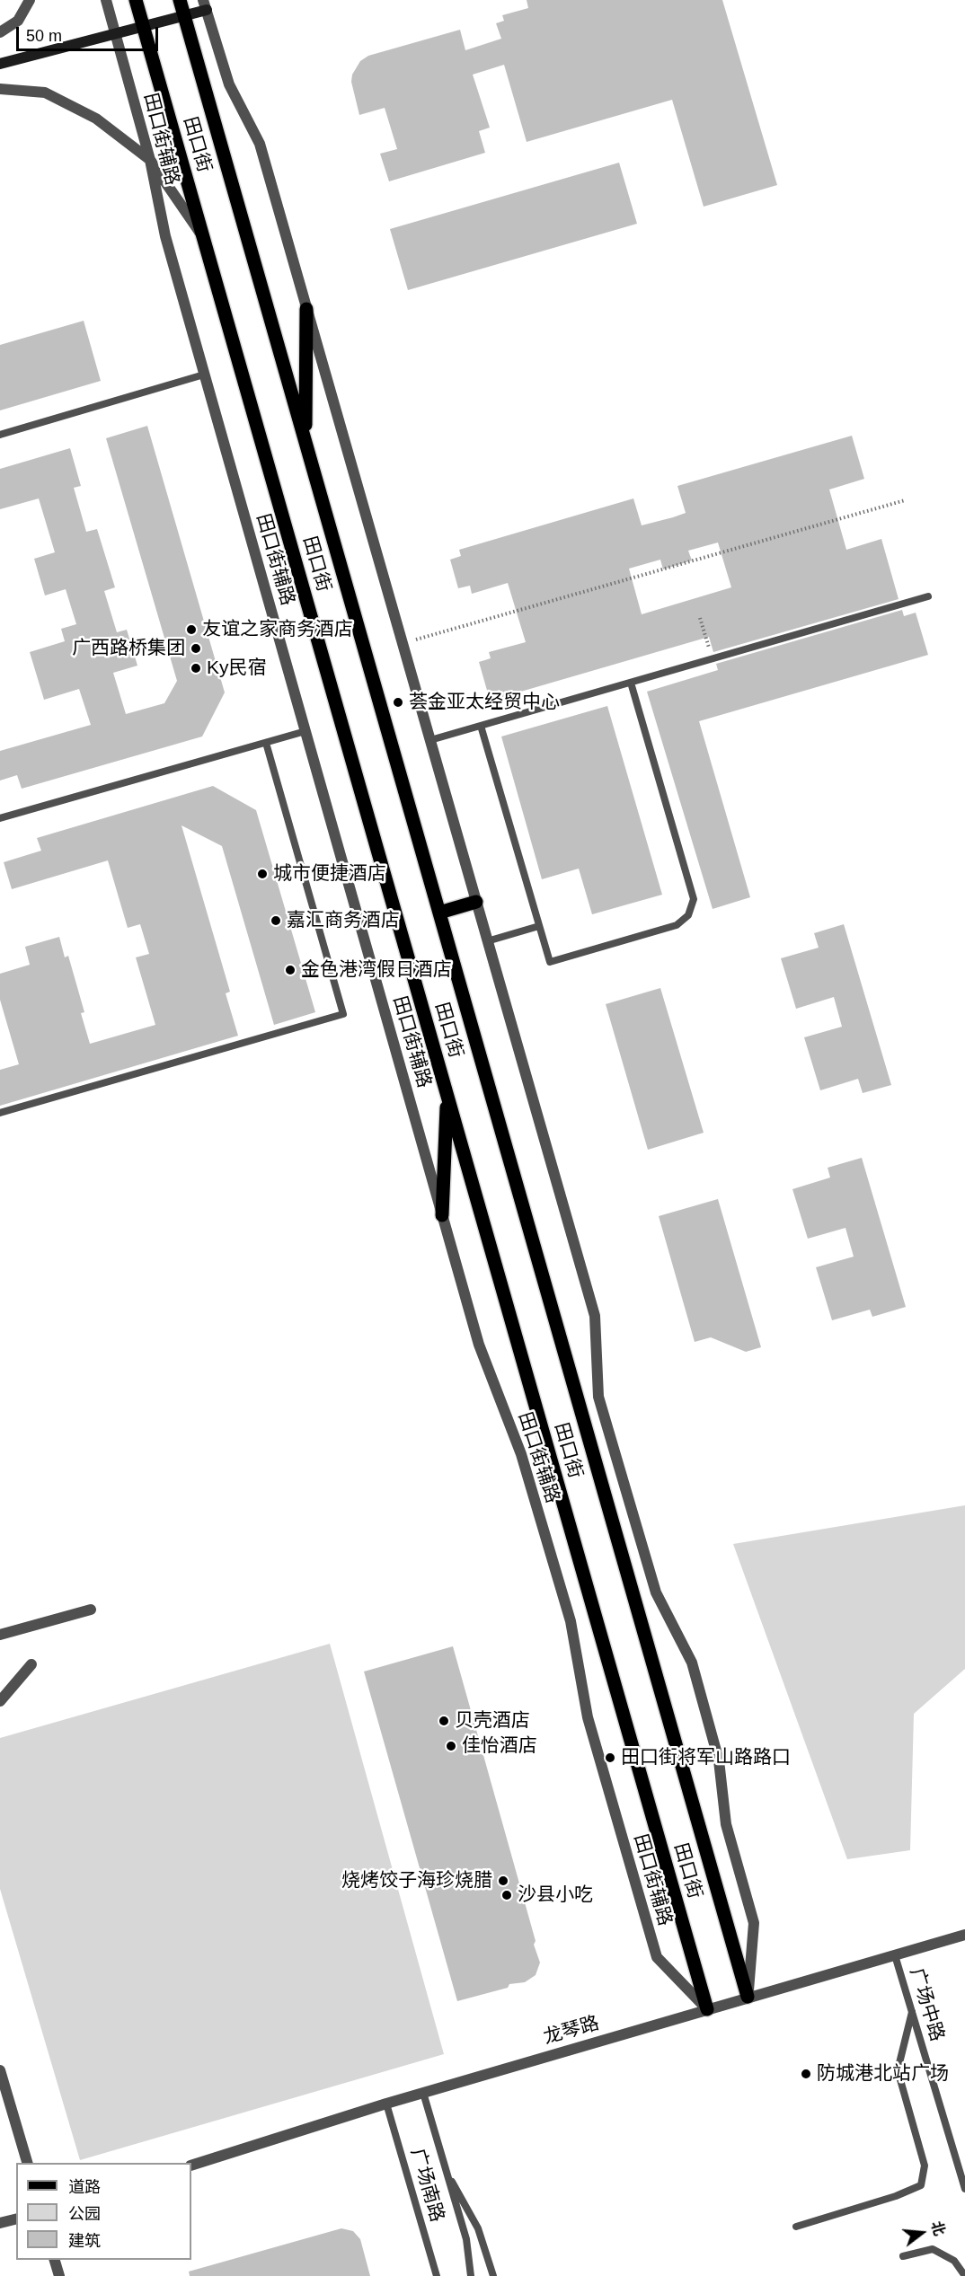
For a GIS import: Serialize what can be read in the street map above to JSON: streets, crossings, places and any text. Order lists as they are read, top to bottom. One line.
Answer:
{"streets":{"main road":["田口街"],"street":["田口街辅路","龙琴路"],"lane":["广场中路","广场南路"]},"crossings":[["田口街辅路","田口街"],["田口街辅路","龙琴路"],["田口街","龙琴路"],["广场中路","龙琴路"],["龙琴路","广场南路"]],"places":["友谊之家商务酒店","广西路桥集团","Ky民宿","荟金亚太经贸中心","城市便捷酒店","嘉汇商务酒店","金色港湾假日酒店","贝壳酒店","佳怡酒店","田口街将军山路路口","烧烤饺子海珍烧腊","沙县小吃","防城港北站广场"],"legend":["道路","公园","建筑"],"scale_bar":"50 m","north":"right"}
